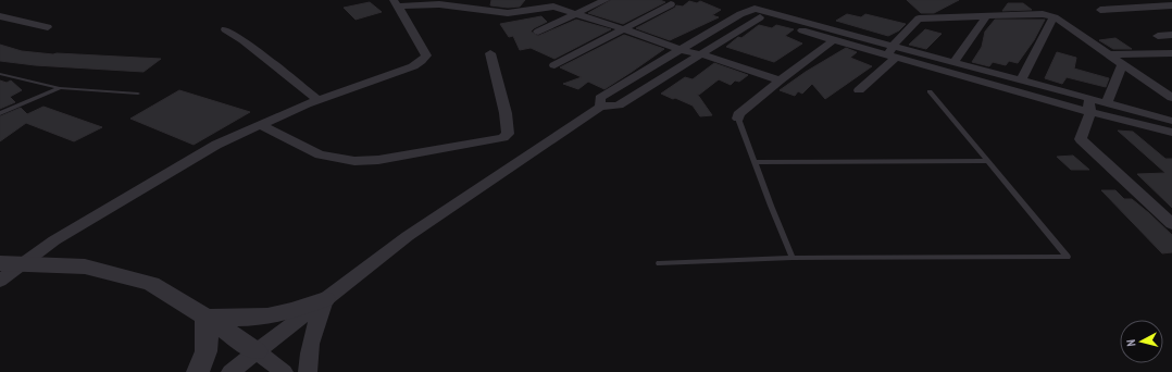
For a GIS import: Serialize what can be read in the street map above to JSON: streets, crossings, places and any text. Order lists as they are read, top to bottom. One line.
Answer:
{"north":"left"}
